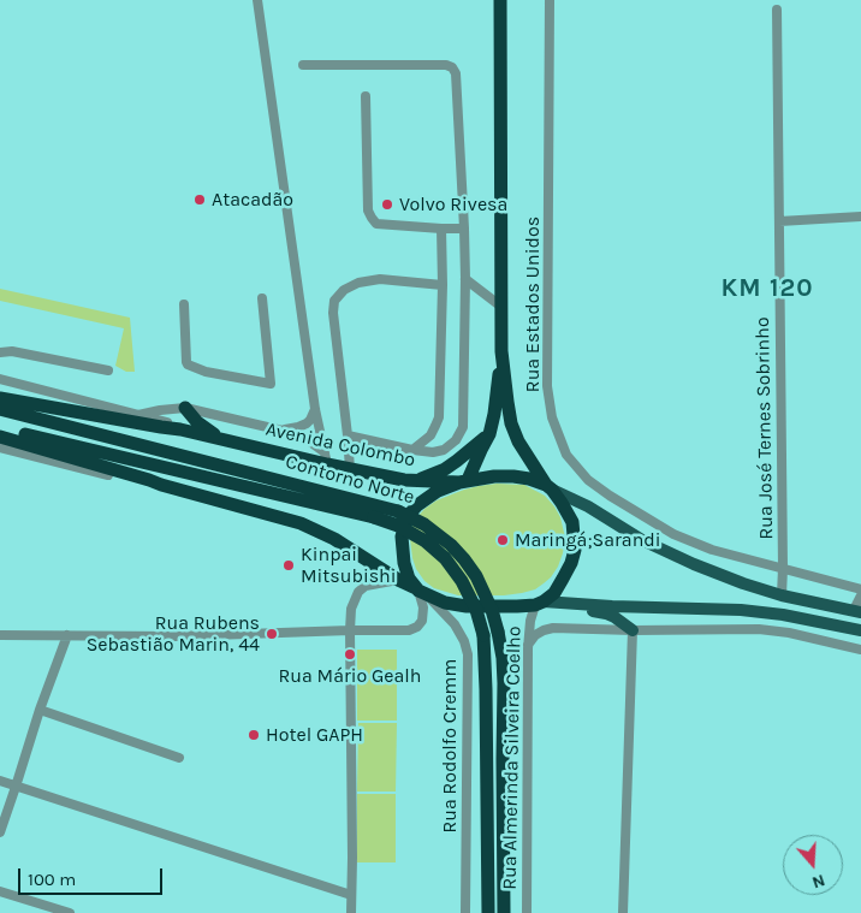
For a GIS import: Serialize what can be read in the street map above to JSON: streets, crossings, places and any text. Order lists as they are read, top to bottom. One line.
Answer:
{"streets":{"highway":["Avenida Colombo","Contorno Norte"],"street":["Rua Estados Unidos","Rua José Ternes Sobrinho","Rua Rodolfo Cremm","Rua Almerinda Silveira Coelho"]},"crossings":[["Rua Estados Unidos","Rua José Ternes Sobrinho"],["Rua José Ternes Sobrinho","Avenida Colombo"],["Avenida Colombo","Rua Rodolfo Cremm"],["Avenida Colombo","Rua Almerinda Silveira Coelho"],["Rua Rodolfo Cremm","Rua Almerinda Silveira Coelho"]],"districts":["KM 120"],"places":["Atacadão","Volvo Rivesa","Maringá;Sarandi","Kinpai Mitsubishi","Rua Rubens Sebastião Marin, 44","Rua Mário Gealh","Hotel GAPH"],"scale_bar":"100 m","north":"bottom"}
